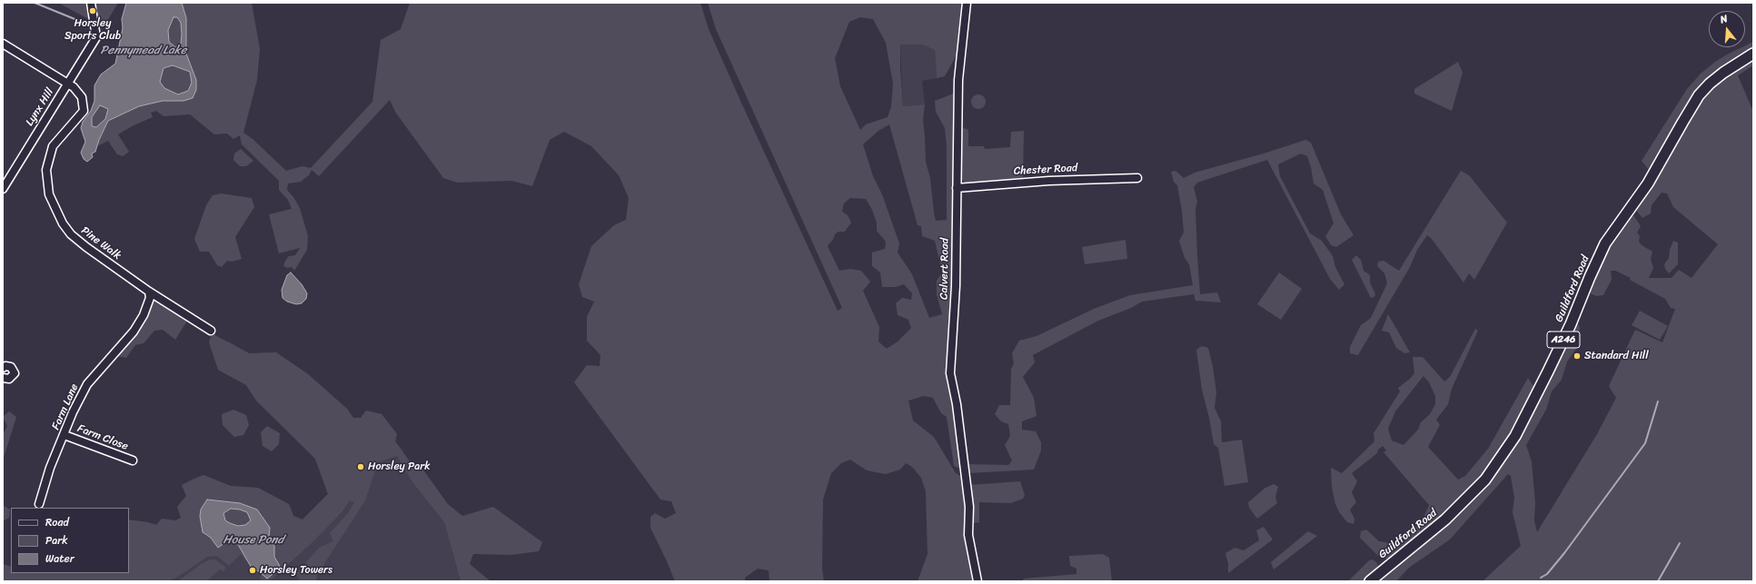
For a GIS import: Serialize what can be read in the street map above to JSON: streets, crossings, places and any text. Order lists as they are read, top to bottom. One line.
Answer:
{"streets":{"main road":["Guildford Road","A246"],"street":["Lynx Hill","Chester Road","Pine Walk","Calvert Road","Farm Lane","Farm Close"]},"crossings":[["Lynx Hill","Pine Walk"],["Chester Road","Calvert Road"],["Pine Walk","Farm Lane"],["Farm Lane","Farm Close"]],"water":["Pennymead Lake","House Pond"],"places":["Horsley Sports Club","Standard Hill","Horsley Park","Horsley Towers"],"legend":["Road","Park","Water"],"north":"top"}
